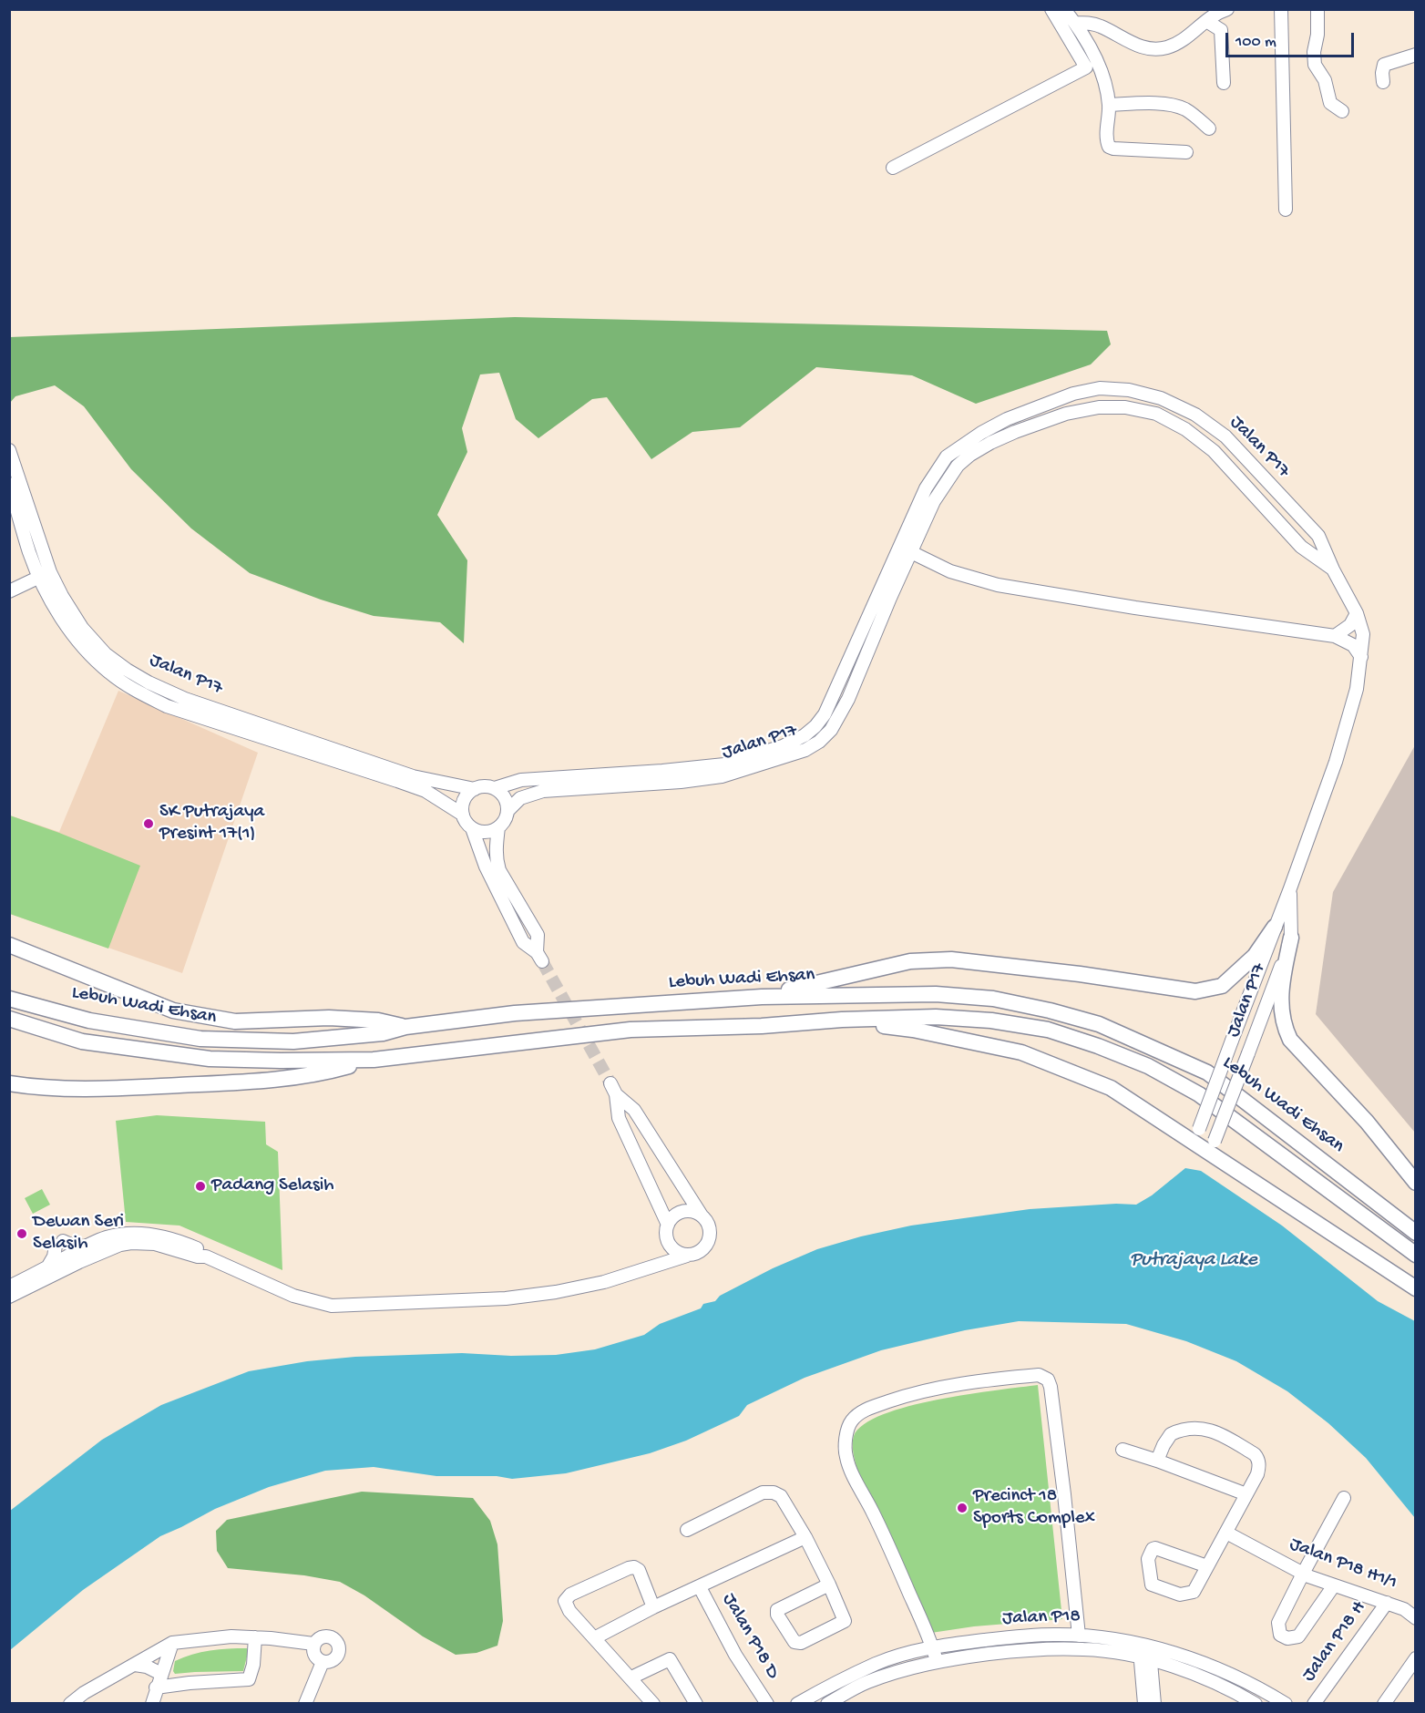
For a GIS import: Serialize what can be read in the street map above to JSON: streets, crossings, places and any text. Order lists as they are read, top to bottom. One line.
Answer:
{"streets":{"main road":["Lebuh Wadi Ehsan"],"street":["Jalan P17","Jalan P18 H1/1","Jalan P18","Jalan P18 D","Jalan P18 H"]},"crossings":[["Jalan P18 H1/1","Jalan P18 H"]],"water":["Putrajaya Lake"],"places":["SK Putrajaya Presint 17(1)","Padang Selasih","Dewan Seri Selasih","Precinct 18 Sports Complex"],"scale_bar":"100 m"}
